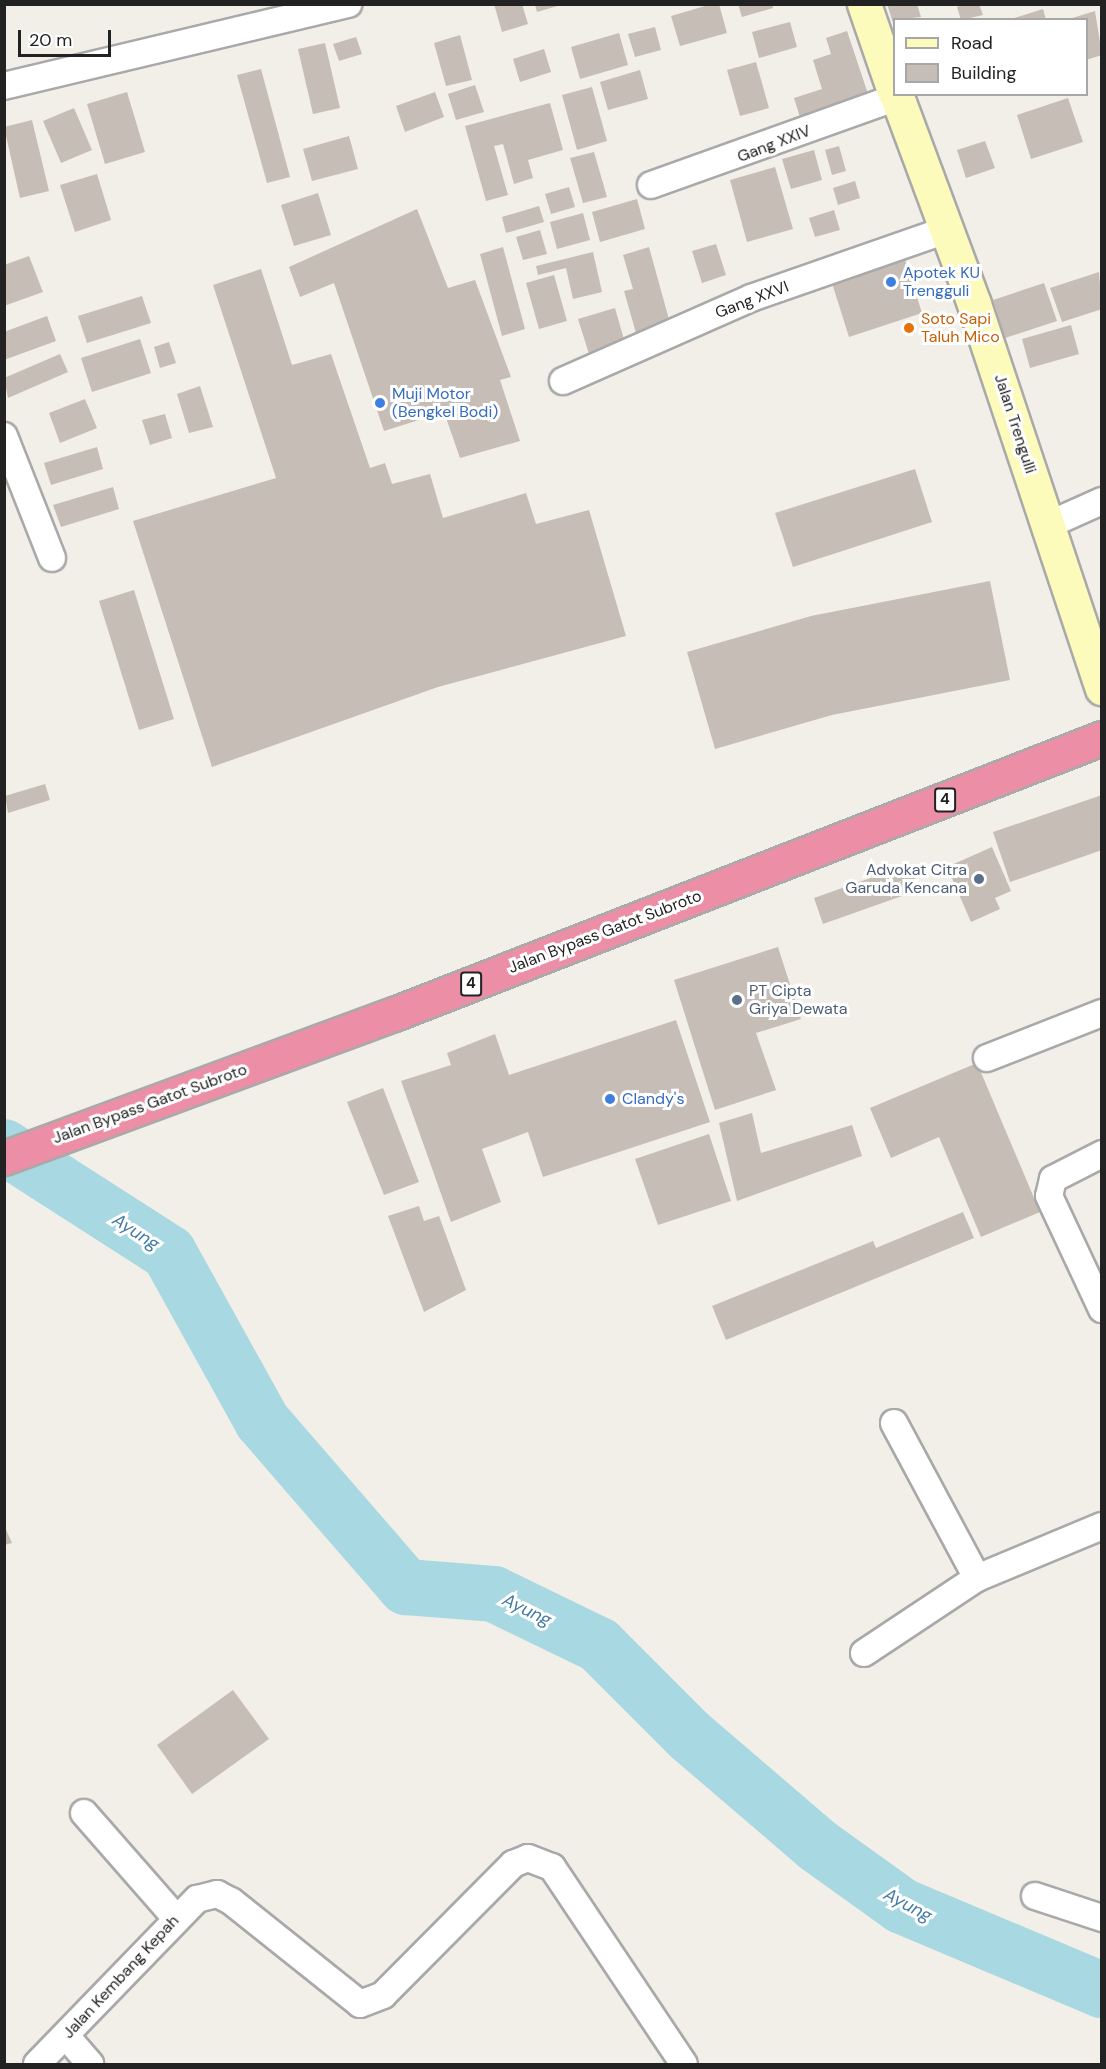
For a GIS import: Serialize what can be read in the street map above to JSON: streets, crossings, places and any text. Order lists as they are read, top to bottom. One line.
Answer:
{"streets":{"highway":["4","Jalan Bypass Gatot Subroto"],"main road":["Jalan Trengulli"],"street":["Gang XXIV","Gang XXVI","Jalan Kembang Kepah"]},"crossings":[["Gang XXVI","Jalan Trengulli"]],"water":["Ayung"],"places":["Apotek KU Trengguli","Soto Sapi Taluh Mico","Muji Motor (Bengkel Bodi)","Advokat Citra Garuda Kencana","PT Cipta Griya Dewata","Clandy's"],"legend":["Road","Building"],"scale_bar":"20 m"}
